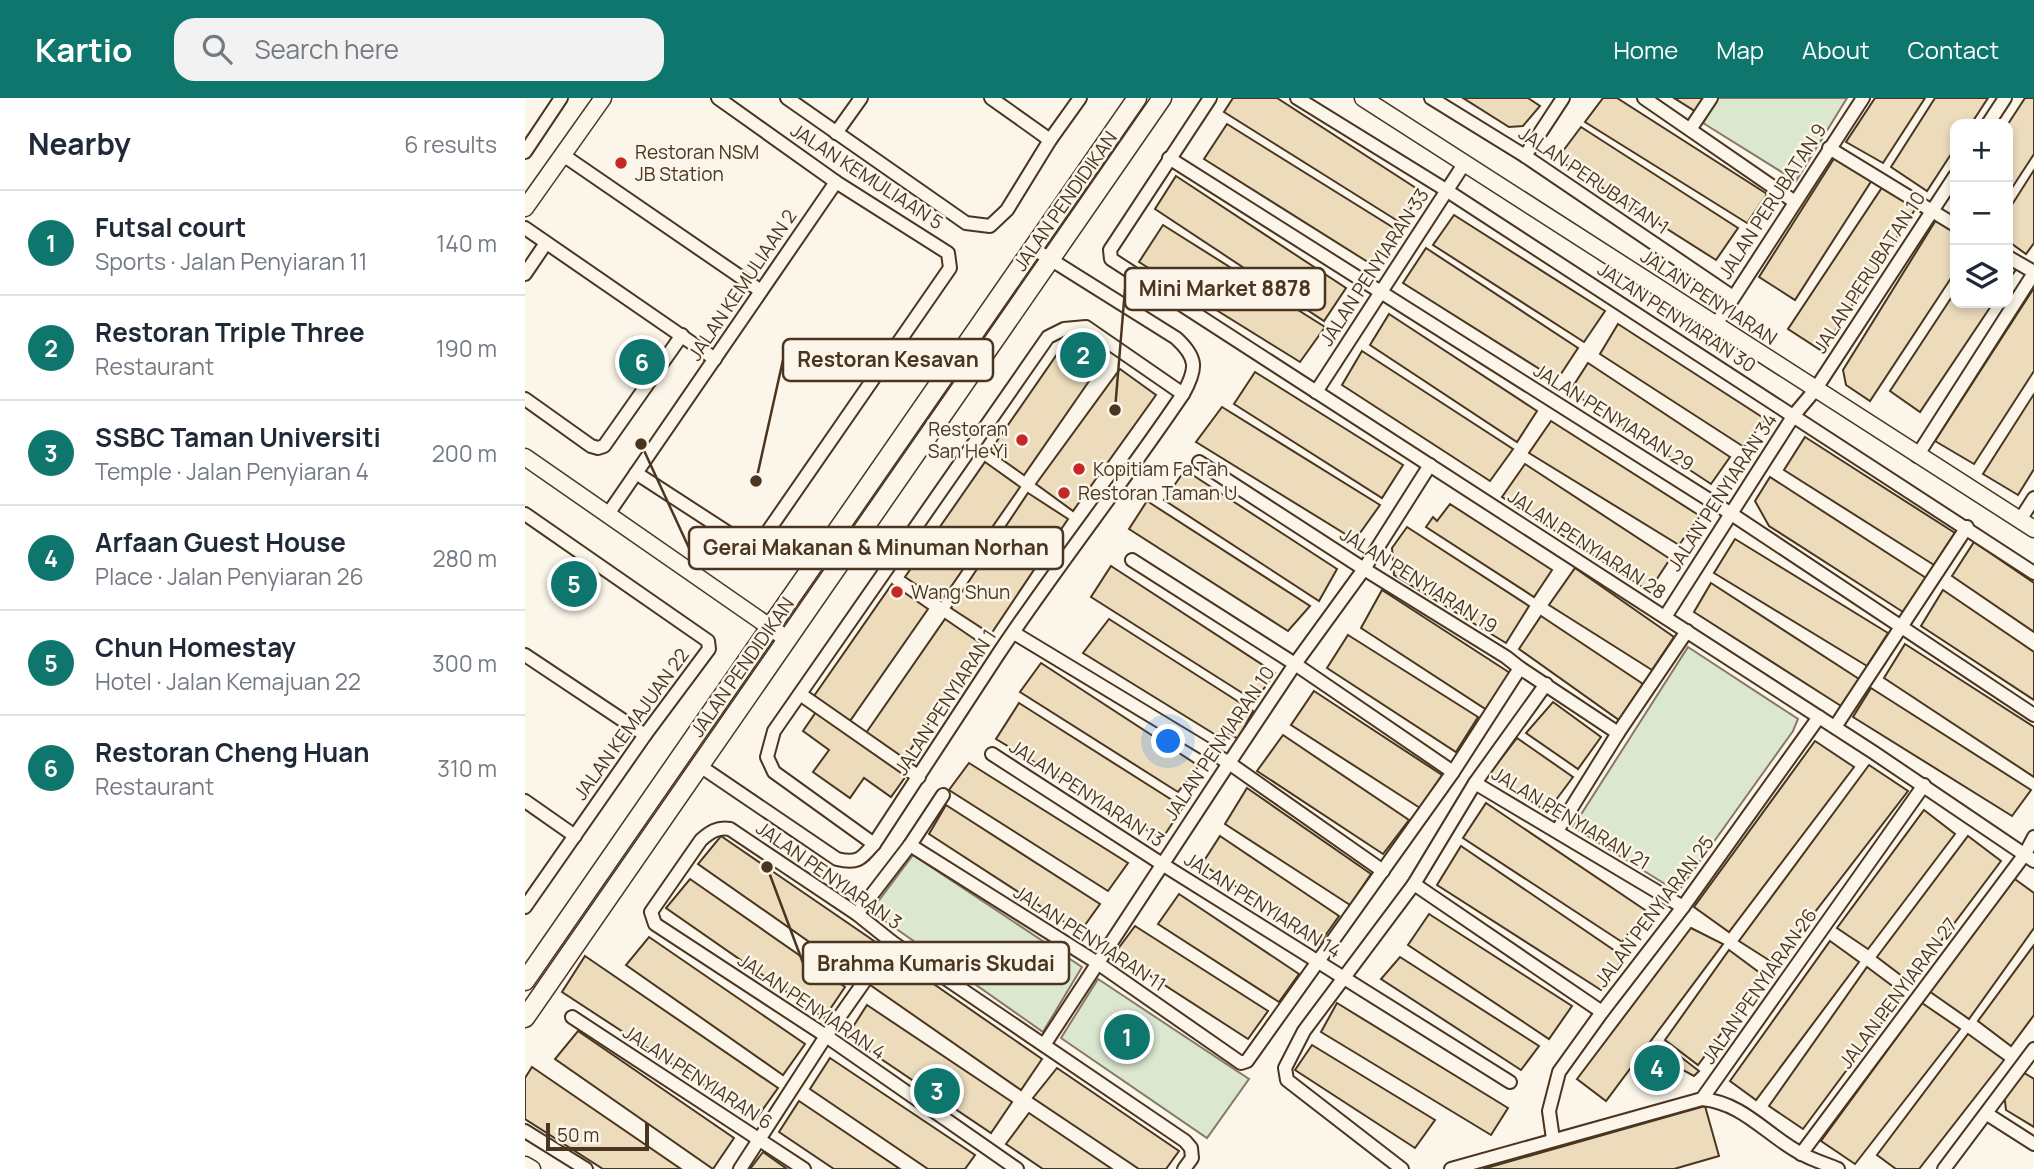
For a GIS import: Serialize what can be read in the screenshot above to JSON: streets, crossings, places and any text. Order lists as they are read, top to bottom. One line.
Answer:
{"streets":{"main road":["JALAN PENDIDIKAN"],"street":["JALAN KEMULIAAN 5","JALAN PERUBATAN 1","JALAN PERUBATAN 9","JALAN PENYIARAN 33","JALAN PERUBATAN 10","JALAN KEMULIAAN 2","JALAN PENYIARAN","JALAN PENYIARAN 30","JALAN PENYIARAN 29","JALAN PENYIARAN 34","JALAN PENYIARAN 28","JALAN PENYIARAN 19","JALAN PENYIARAN 1","JALAN KEMAJUAN 22","JALAN PENYIARAN 10","JALAN PENYIARAN 13","JALAN PENYIARAN 21","JALAN PENYIARAN 3","JALAN PENYIARAN 14","JALAN PENYIARAN 25","JALAN PENYIARAN 11","JALAN PENYIARAN 26","JALAN PENYIARAN 27","JALAN PENYIARAN 4","JALAN PENYIARAN 6"]},"crossings":[["JALAN KEMULIAAN 5","JALAN KEMULIAAN 2"],["JALAN PERUBATAN 1","JALAN PERUBATAN 9"],["JALAN PENDIDIKAN","JALAN PENYIARAN 1"],["JALAN PERUBATAN 9","JALAN PENYIARAN"],["JALAN PENYIARAN 33","JALAN PENYIARAN"],["JALAN PENYIARAN 33","JALAN PENYIARAN 30"],["JALAN PENYIARAN 33","JALAN PENYIARAN 29"],["JALAN PENYIARAN 33","JALAN PENYIARAN 28"],["JALAN PERUBATAN 10","JALAN PENYIARAN"],["JALAN PERUBATAN 10","JALAN PENYIARAN 34"],["JALAN PENYIARAN","JALAN PENYIARAN 34"],["JALAN PENYIARAN 30","JALAN PENYIARAN 34"],["JALAN PENYIARAN 29","JALAN PENYIARAN 34"],["JALAN PENYIARAN 29","JALAN PENYIARAN 28"],["JALAN PENYIARAN 34","JALAN PENYIARAN 28"],["JALAN PENYIARAN 28","JALAN PENYIARAN 10"],["JALAN PENYIARAN 28","JALAN PENYIARAN 25"],["JALAN PENYIARAN 28","JALAN PENYIARAN 26"],["JALAN PENYIARAN 28","JALAN PENYIARAN 27"],["JALAN PENYIARAN 19","JALAN PENYIARAN 10"],["JALAN PENYIARAN 10","JALAN PENYIARAN 13"],["JALAN PENYIARAN 10","JALAN PENYIARAN 3"],["JALAN PENYIARAN 10","JALAN PENYIARAN 14"],["JALAN PENYIARAN 10","JALAN PENYIARAN 11"],["JALAN PENYIARAN 13","JALAN PENYIARAN 14"],["JALAN PENYIARAN 21","JALAN PENYIARAN 25"],["JALAN PENYIARAN 3","JALAN PENYIARAN 4"],["JALAN PENYIARAN 14","JALAN PENYIARAN 11"]],"places":["Restoran NSM JB Station","Mini Market 8878","Restoran San He Yi","Gerai Makanan & Minuman Norhan","Kopitiam Fa Tah","Restoran Kesavan","Restoran Taman U","Wang Shun","Brahma Kumaris Skudai"],"scale_bar":"50 m","page":{"header":"Kartio","search":"Search here","nav":["Home","Map","About","Contact"],"heading":["Nearby","6 results"],"map_buttons":["+","−"],"list":[{"mark":"1","name":"Futsal court","note":"Sports · Jalan Penyiaran 11","value":"140 m"},{"mark":"2","name":"Restoran Triple Three","note":"Restaurant","value":"190 m"},{"mark":"3","name":"SSBC Taman Universiti","note":"Temple · Jalan Penyiaran 4","value":"200 m"},{"mark":"4","name":"Arfaan Guest House","note":"Place · Jalan Penyiaran 26","value":"280 m"},{"mark":"5","name":"Chun Homestay","note":"Hotel · Jalan Kemajuan 22","value":"300 m"},{"mark":"6","name":"Restoran Cheng Huan","note":"Restaurant","value":"310 m"}],"pins":["2","6","5","1","4","3"],"scale":"50 m"}}
